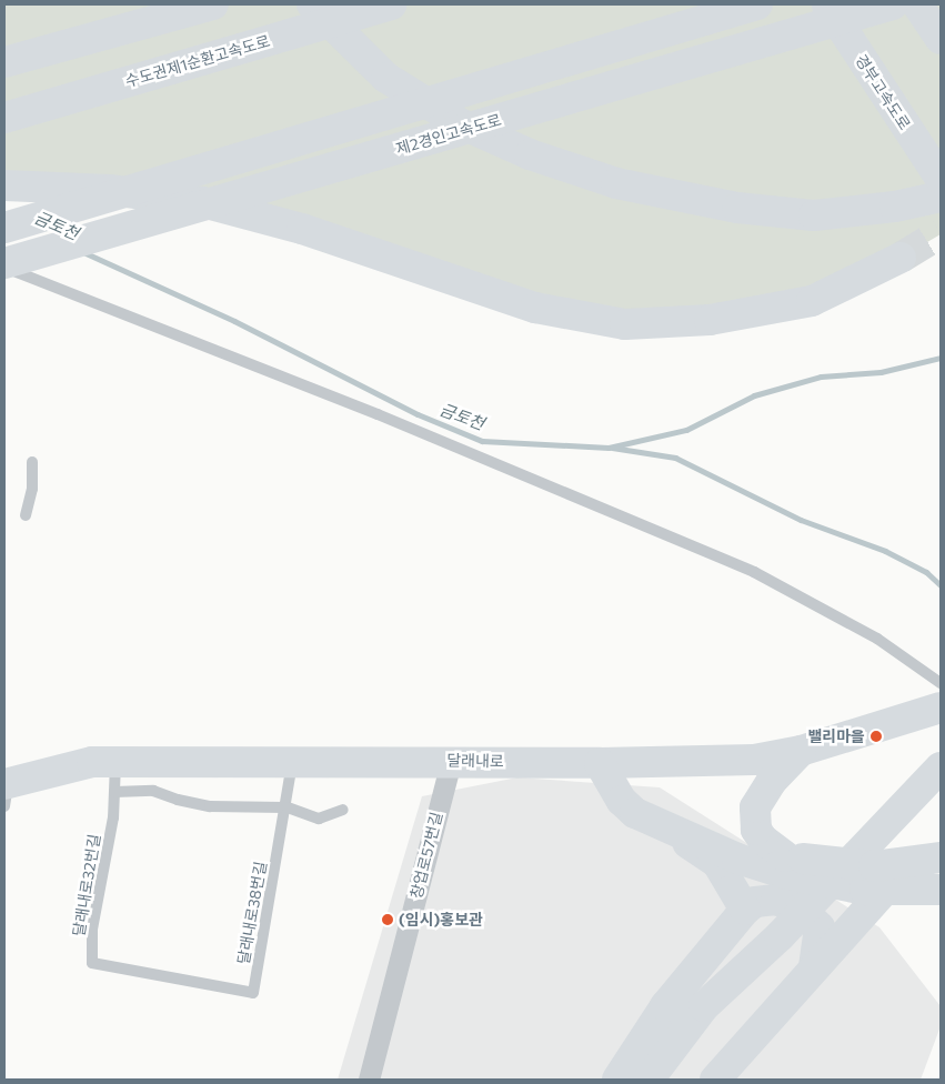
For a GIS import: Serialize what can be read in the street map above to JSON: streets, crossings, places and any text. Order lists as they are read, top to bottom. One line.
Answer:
{"streets":{"main road":["수도권제1순환고속도로","경부고속도로","제2경인고속도로","달래내로"],"street":["창업로57번길"],"lane":["달래내로32번길","달래내로38번길"]},"crossings":[["달래내로","창업로57번길"],["달래내로","달래내로32번길"],["달래내로","달래내로38번길"],["달래내로32번길","달래내로38번길"]],"water":["금토천"],"places":["밸리마을","(임시)홍보관"]}
